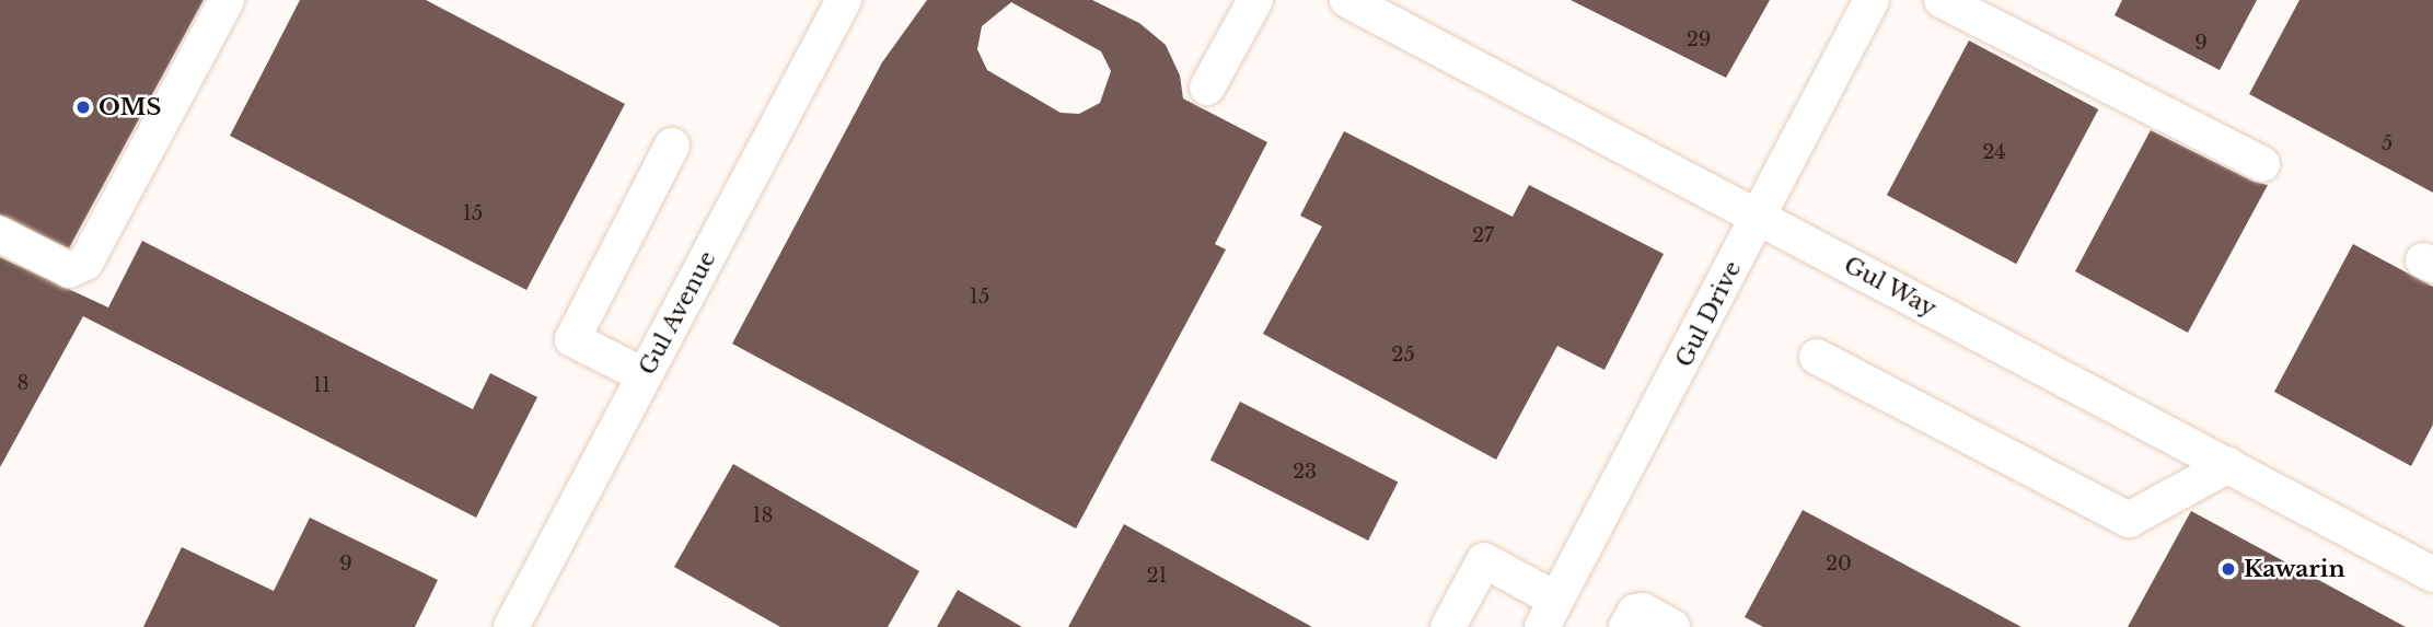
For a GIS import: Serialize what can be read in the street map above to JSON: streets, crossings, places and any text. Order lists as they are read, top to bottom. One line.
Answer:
{"streets":{"street":["Gul Way","Gul Avenue","Gul Drive"]},"crossings":[["Gul Way","Gul Drive"]],"places":["OMS","Kawarin"],"house_numbers":["29","9","5","24","15","27","15","25","8","11","23","18","9","20","21"]}
